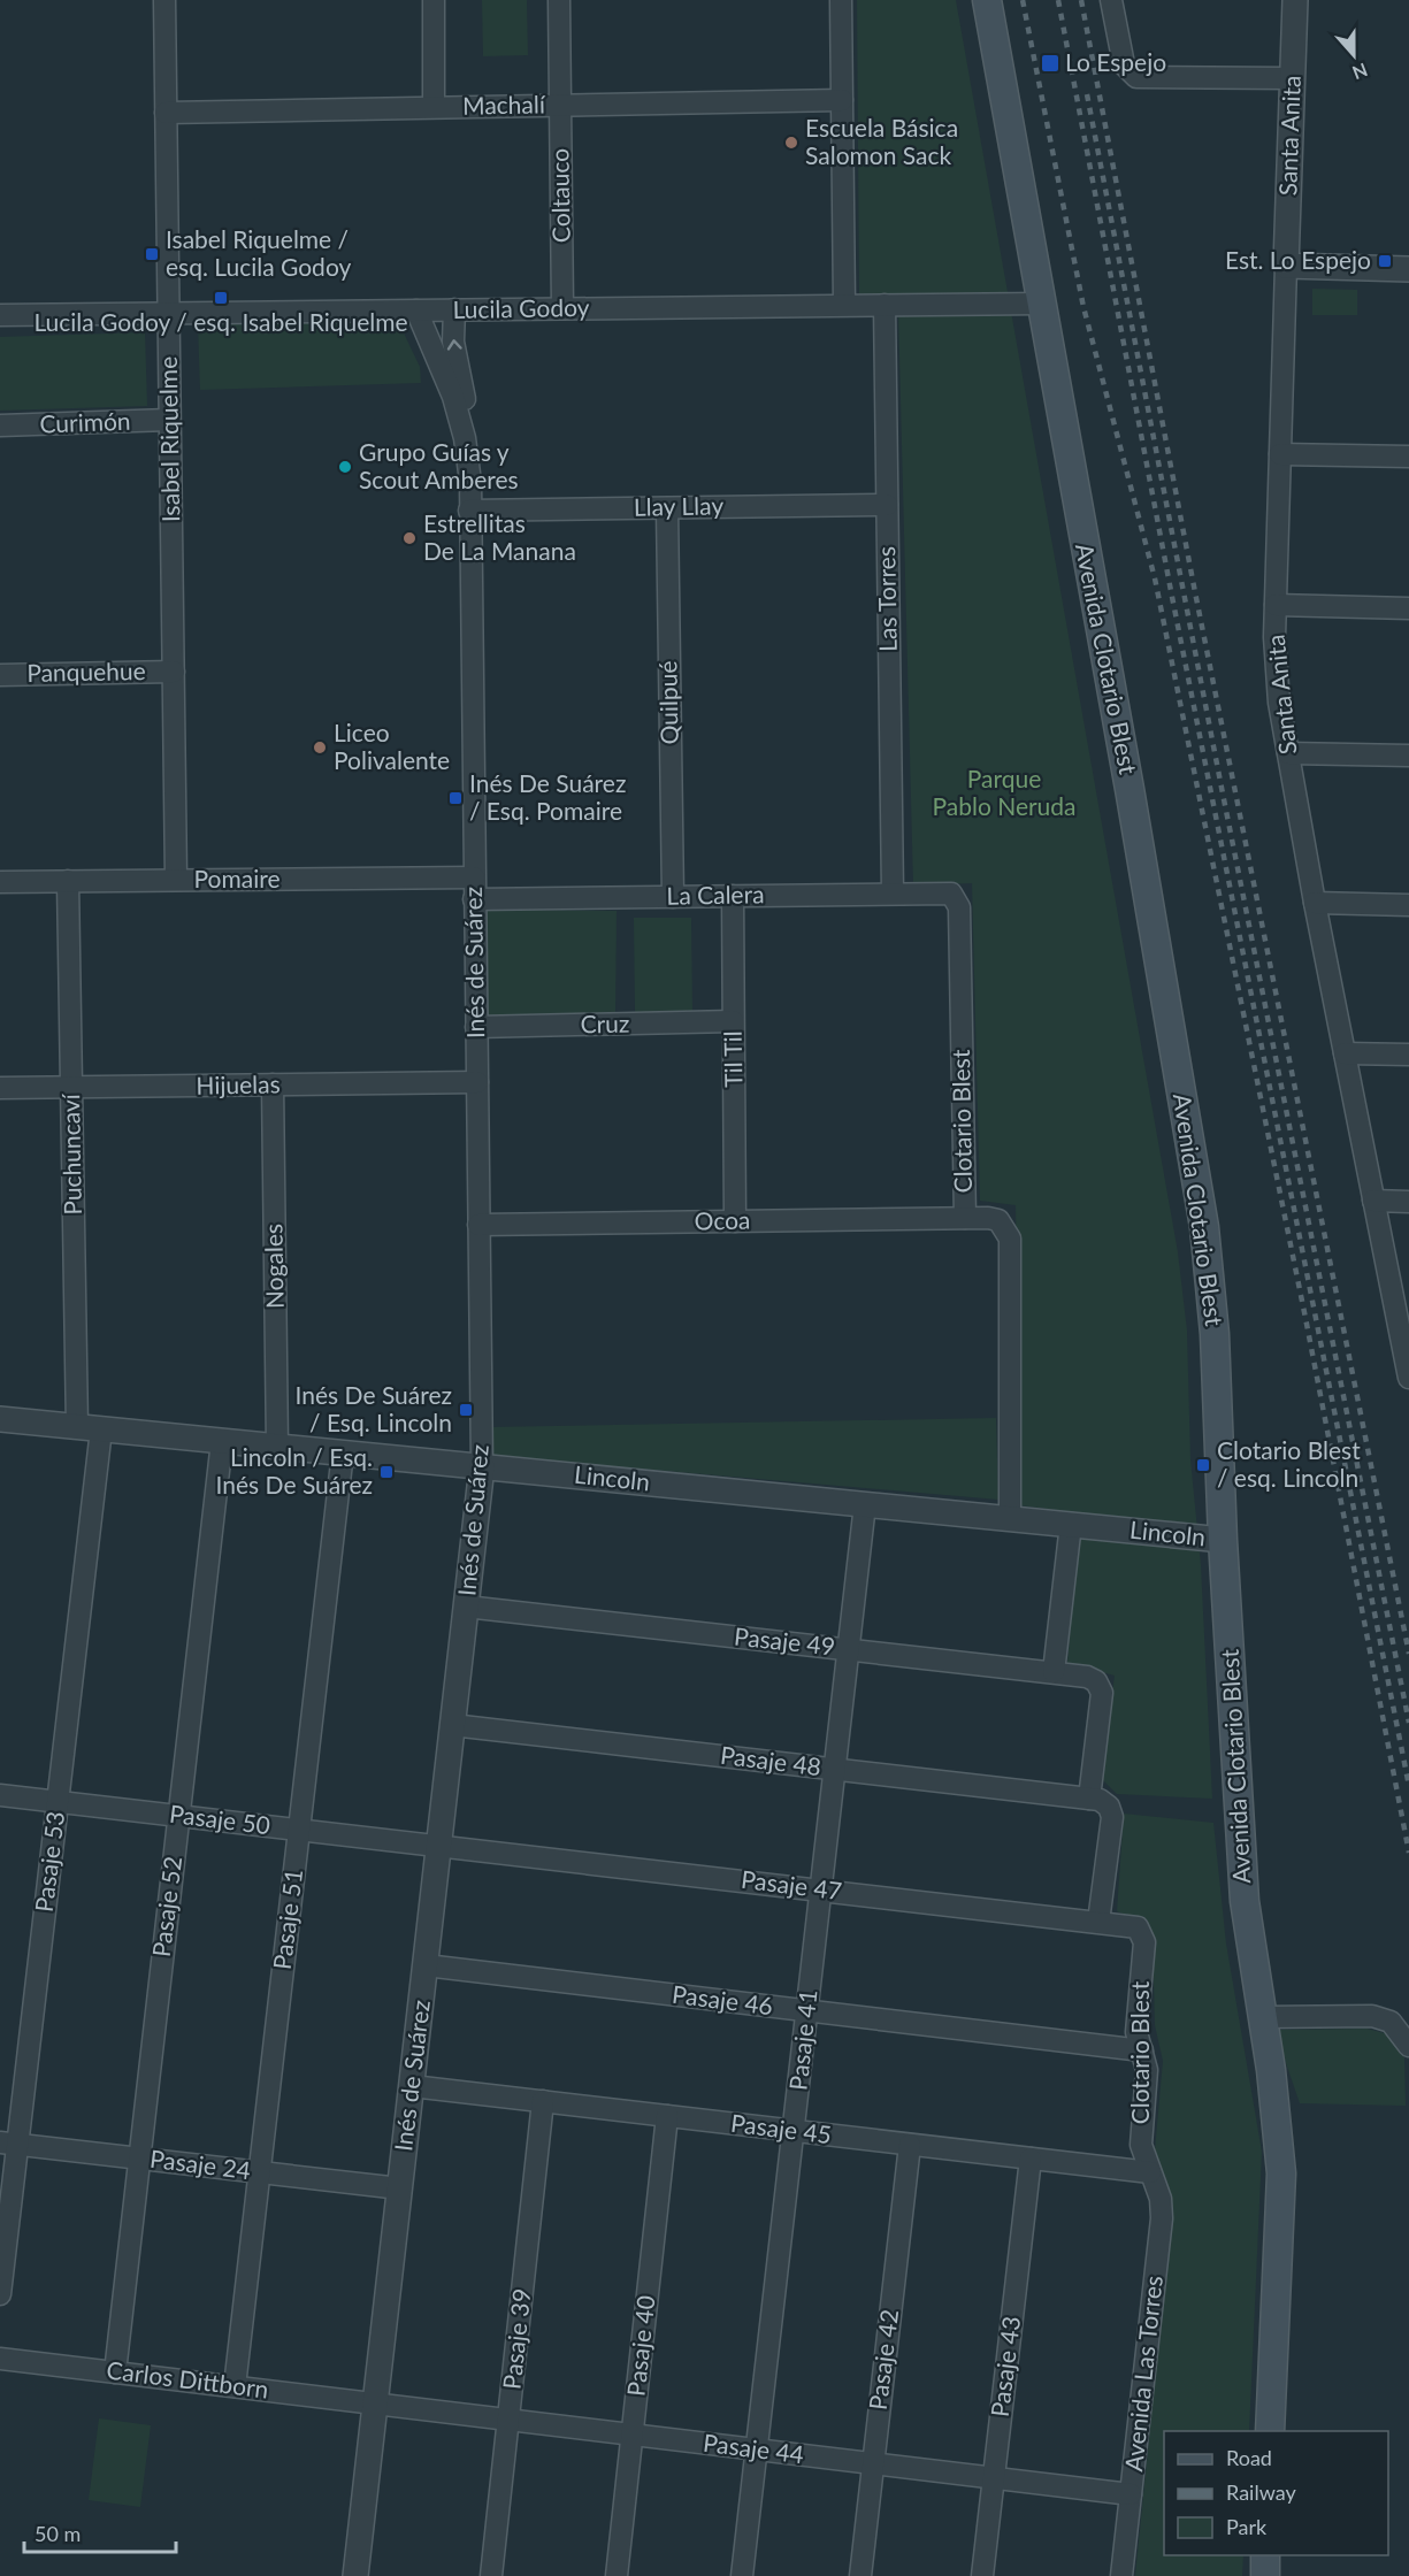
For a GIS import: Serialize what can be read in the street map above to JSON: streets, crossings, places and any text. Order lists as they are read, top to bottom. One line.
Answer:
{"streets":{"main road":["Avenida Clotario Blest"],"street":["Machalí","Santa Anita","Coltauco","Lucila Godoy","Curimón","Isabel Riquelme","Llay Llay","Las Torres","Panquehue","Quilpué","Pomaire","La Calera","Inés de Suárez","Cruz","Til Til","Hijuelas","Clotario Blest","Puchuncaví","Ocoa","Nogales","Lincoln","Pasaje 49","Pasaje 48","Pasaje 50","Pasaje 53","Pasaje 47","Pasaje 52","Pasaje 51","Pasaje 46","Pasaje 41","Pasaje 45","Pasaje 24","Pasaje 39","Pasaje 40","Pasaje 42","Pasaje 43","Avenida Las Torres","Carlos Dittborn","Pasaje 44"]},"crossings":[["Machalí","Coltauco"],["Machalí","Isabel Riquelme"],["Coltauco","Lucila Godoy"],["Lucila Godoy","Isabel Riquelme"],["Lucila Godoy","Las Torres"],["Lucila Godoy","Avenida Clotario Blest"],["Lucila Godoy","Inés de Suárez"],["Curimón","Isabel Riquelme"],["Isabel Riquelme","Panquehue"],["Isabel Riquelme","Pomaire"],["Llay Llay","Las Torres"],["Llay Llay","Quilpué"],["Llay Llay","Inés de Suárez"],["Las Torres","La Calera"],["Avenida Clotario Blest","Lincoln"],["Quilpué","La Calera"],["Pomaire","Inés de Suárez"],["Pomaire","Puchuncaví"],["La Calera","Inés de Suárez"],["La Calera","Til Til"],["La Calera","Clotario Blest"],["Inés de Suárez","Cruz"],["Inés de Suárez","Hijuelas"],["Inés de Suárez","Ocoa"],["Inés de Suárez","Lincoln"],["Inés de Suárez","Pasaje 49"],["Inés de Suárez","Pasaje 48"],["Inés de Suárez","Pasaje 50"],["Inés de Suárez","Pasaje 47"],["Inés de Suárez","Pasaje 46"],["Inés de Suárez","Pasaje 45"],["Inés de Suárez","Pasaje 24"],["Inés de Suárez","Carlos Dittborn"],["Inés de Suárez","Pasaje 44"],["Cruz","Til Til"],["Til Til","Ocoa"],["Hijuelas","Puchuncaví"],["Hijuelas","Nogales"],["Clotario Blest","Ocoa"],["Clotario Blest","Lincoln"],["Clotario Blest","Pasaje 47"],["Clotario Blest","Pasaje 46"],["Clotario Blest","Pasaje 45"],["Clotario Blest","Avenida Las Torres"],["Puchuncaví","Lincoln"],["Puchuncaví","Pasaje 53"],["Nogales","Lincoln"],["Lincoln","Pasaje 53"],["Lincoln","Pasaje 52"],["Lincoln","Pasaje 51"],["Lincoln","Pasaje 41"],["Pasaje 49","Pasaje 48"],["Pasaje 49","Pasaje 41"],["Pasaje 48","Pasaje 41"],["Pasaje 50","Pasaje 53"],["Pasaje 50","Pasaje 47"],["Pasaje 50","Pasaje 52"],["Pasaje 50","Pasaje 51"],["Pasaje 53","Pasaje 24"],["Pasaje 47","Pasaje 41"],["Pasaje 52","Pasaje 24"],["Pasaje 52","Carlos Dittborn"],["Pasaje 51","Pasaje 24"],["Pasaje 51","Carlos Dittborn"],["Pasaje 46","Pasaje 41"],["Pasaje 41","Pasaje 45"],["Pasaje 41","Pasaje 44"],["Pasaje 45","Pasaje 39"],["Pasaje 45","Pasaje 40"],["Pasaje 45","Pasaje 42"],["Pasaje 45","Pasaje 43"],["Pasaje 45","Avenida Las Torres"],["Pasaje 39","Pasaje 44"],["Pasaje 40","Pasaje 44"],["Pasaje 42","Pasaje 44"],["Pasaje 43","Pasaje 44"],["Avenida Las Torres","Pasaje 44"],["Carlos Dittborn","Pasaje 44"]],"parks":["Parque Pablo Neruda"],"places":{"transit":["Lo Espejo","Isabel Riquelme / esq. Lucila Godoy","Est. Lo Espejo","Lucila Godoy / esq. Isabel Riquelme","Inés De Suárez / Esq. Pomaire","Inés De Suárez / Esq. Lincoln","Clotario Blest / esq. Lincoln","Lincoln / Esq. Inés De Suárez"],"other":["Escuela Básica Salomon Sack","Grupo Guías y Scout Amberes","Estrellitas De La Manana","Liceo Polivalente"]},"legend":["Road","Railway","Park"],"scale_bar":"50 m","north":"bottom"}
